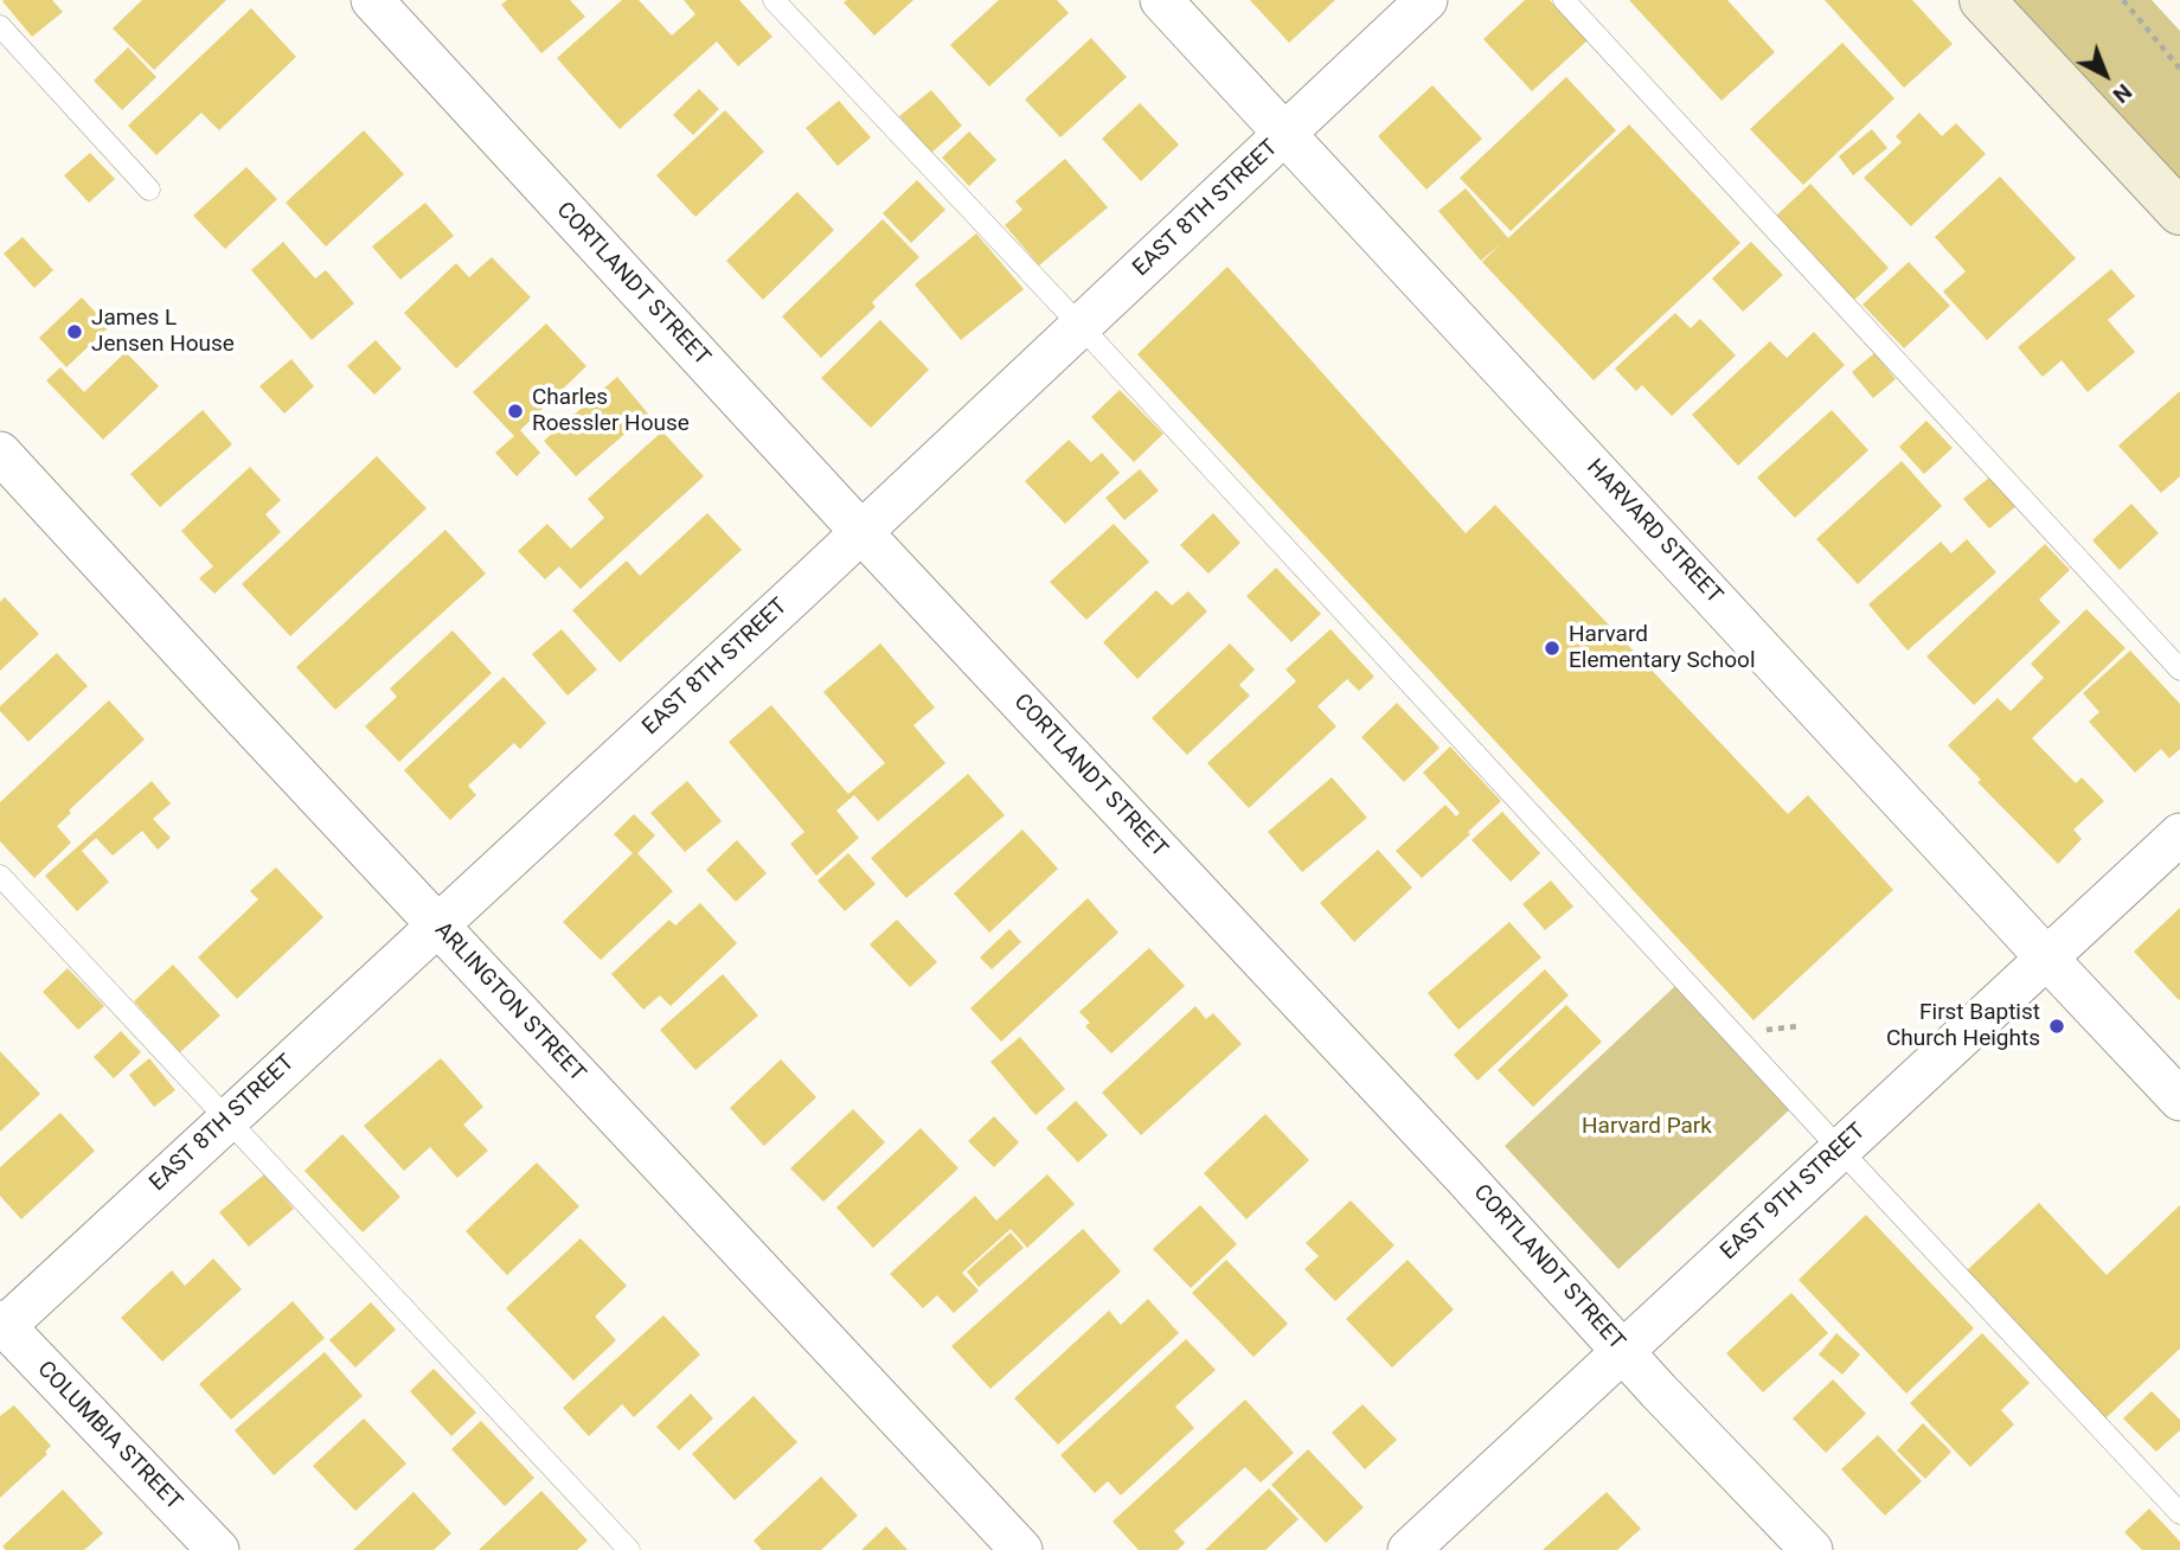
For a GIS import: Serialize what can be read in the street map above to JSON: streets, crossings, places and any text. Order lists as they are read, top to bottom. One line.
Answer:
{"streets":{"street":["EAST 8TH STREET","CORTLANDT STREET","HARVARD STREET","ARLINGTON STREET","EAST 9TH STREET","COLUMBIA STREET"]},"crossings":[["EAST 8TH STREET","CORTLANDT STREET"],["EAST 8TH STREET","HARVARD STREET"],["EAST 8TH STREET","ARLINGTON STREET"],["EAST 8TH STREET","COLUMBIA STREET"],["CORTLANDT STREET","EAST 9TH STREET"],["HARVARD STREET","EAST 9TH STREET"]],"parks":["Harvard Park"],"places":["James L Jensen House","Charles Roessler House","Harvard Elementary School","First Baptist Church Heights"],"north":"bottom right"}
